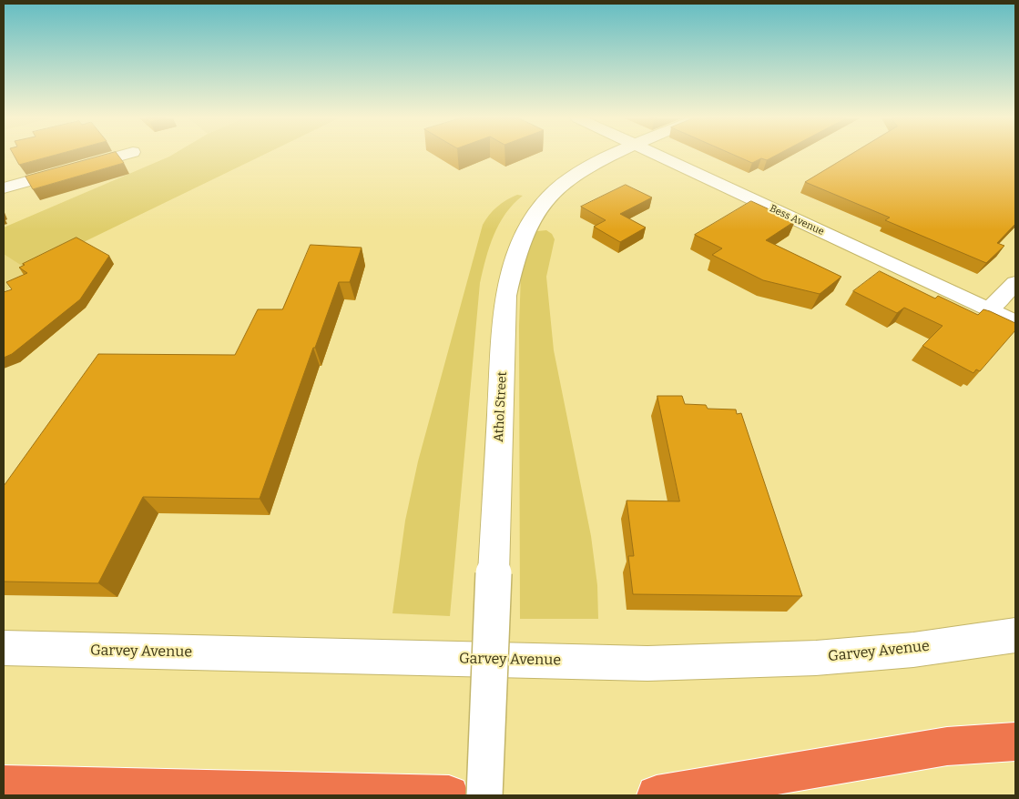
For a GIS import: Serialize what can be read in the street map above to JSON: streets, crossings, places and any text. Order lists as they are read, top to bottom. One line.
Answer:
{"streets":{"street":["Bess Avenue","Athol Street","Garvey Avenue"]}}
